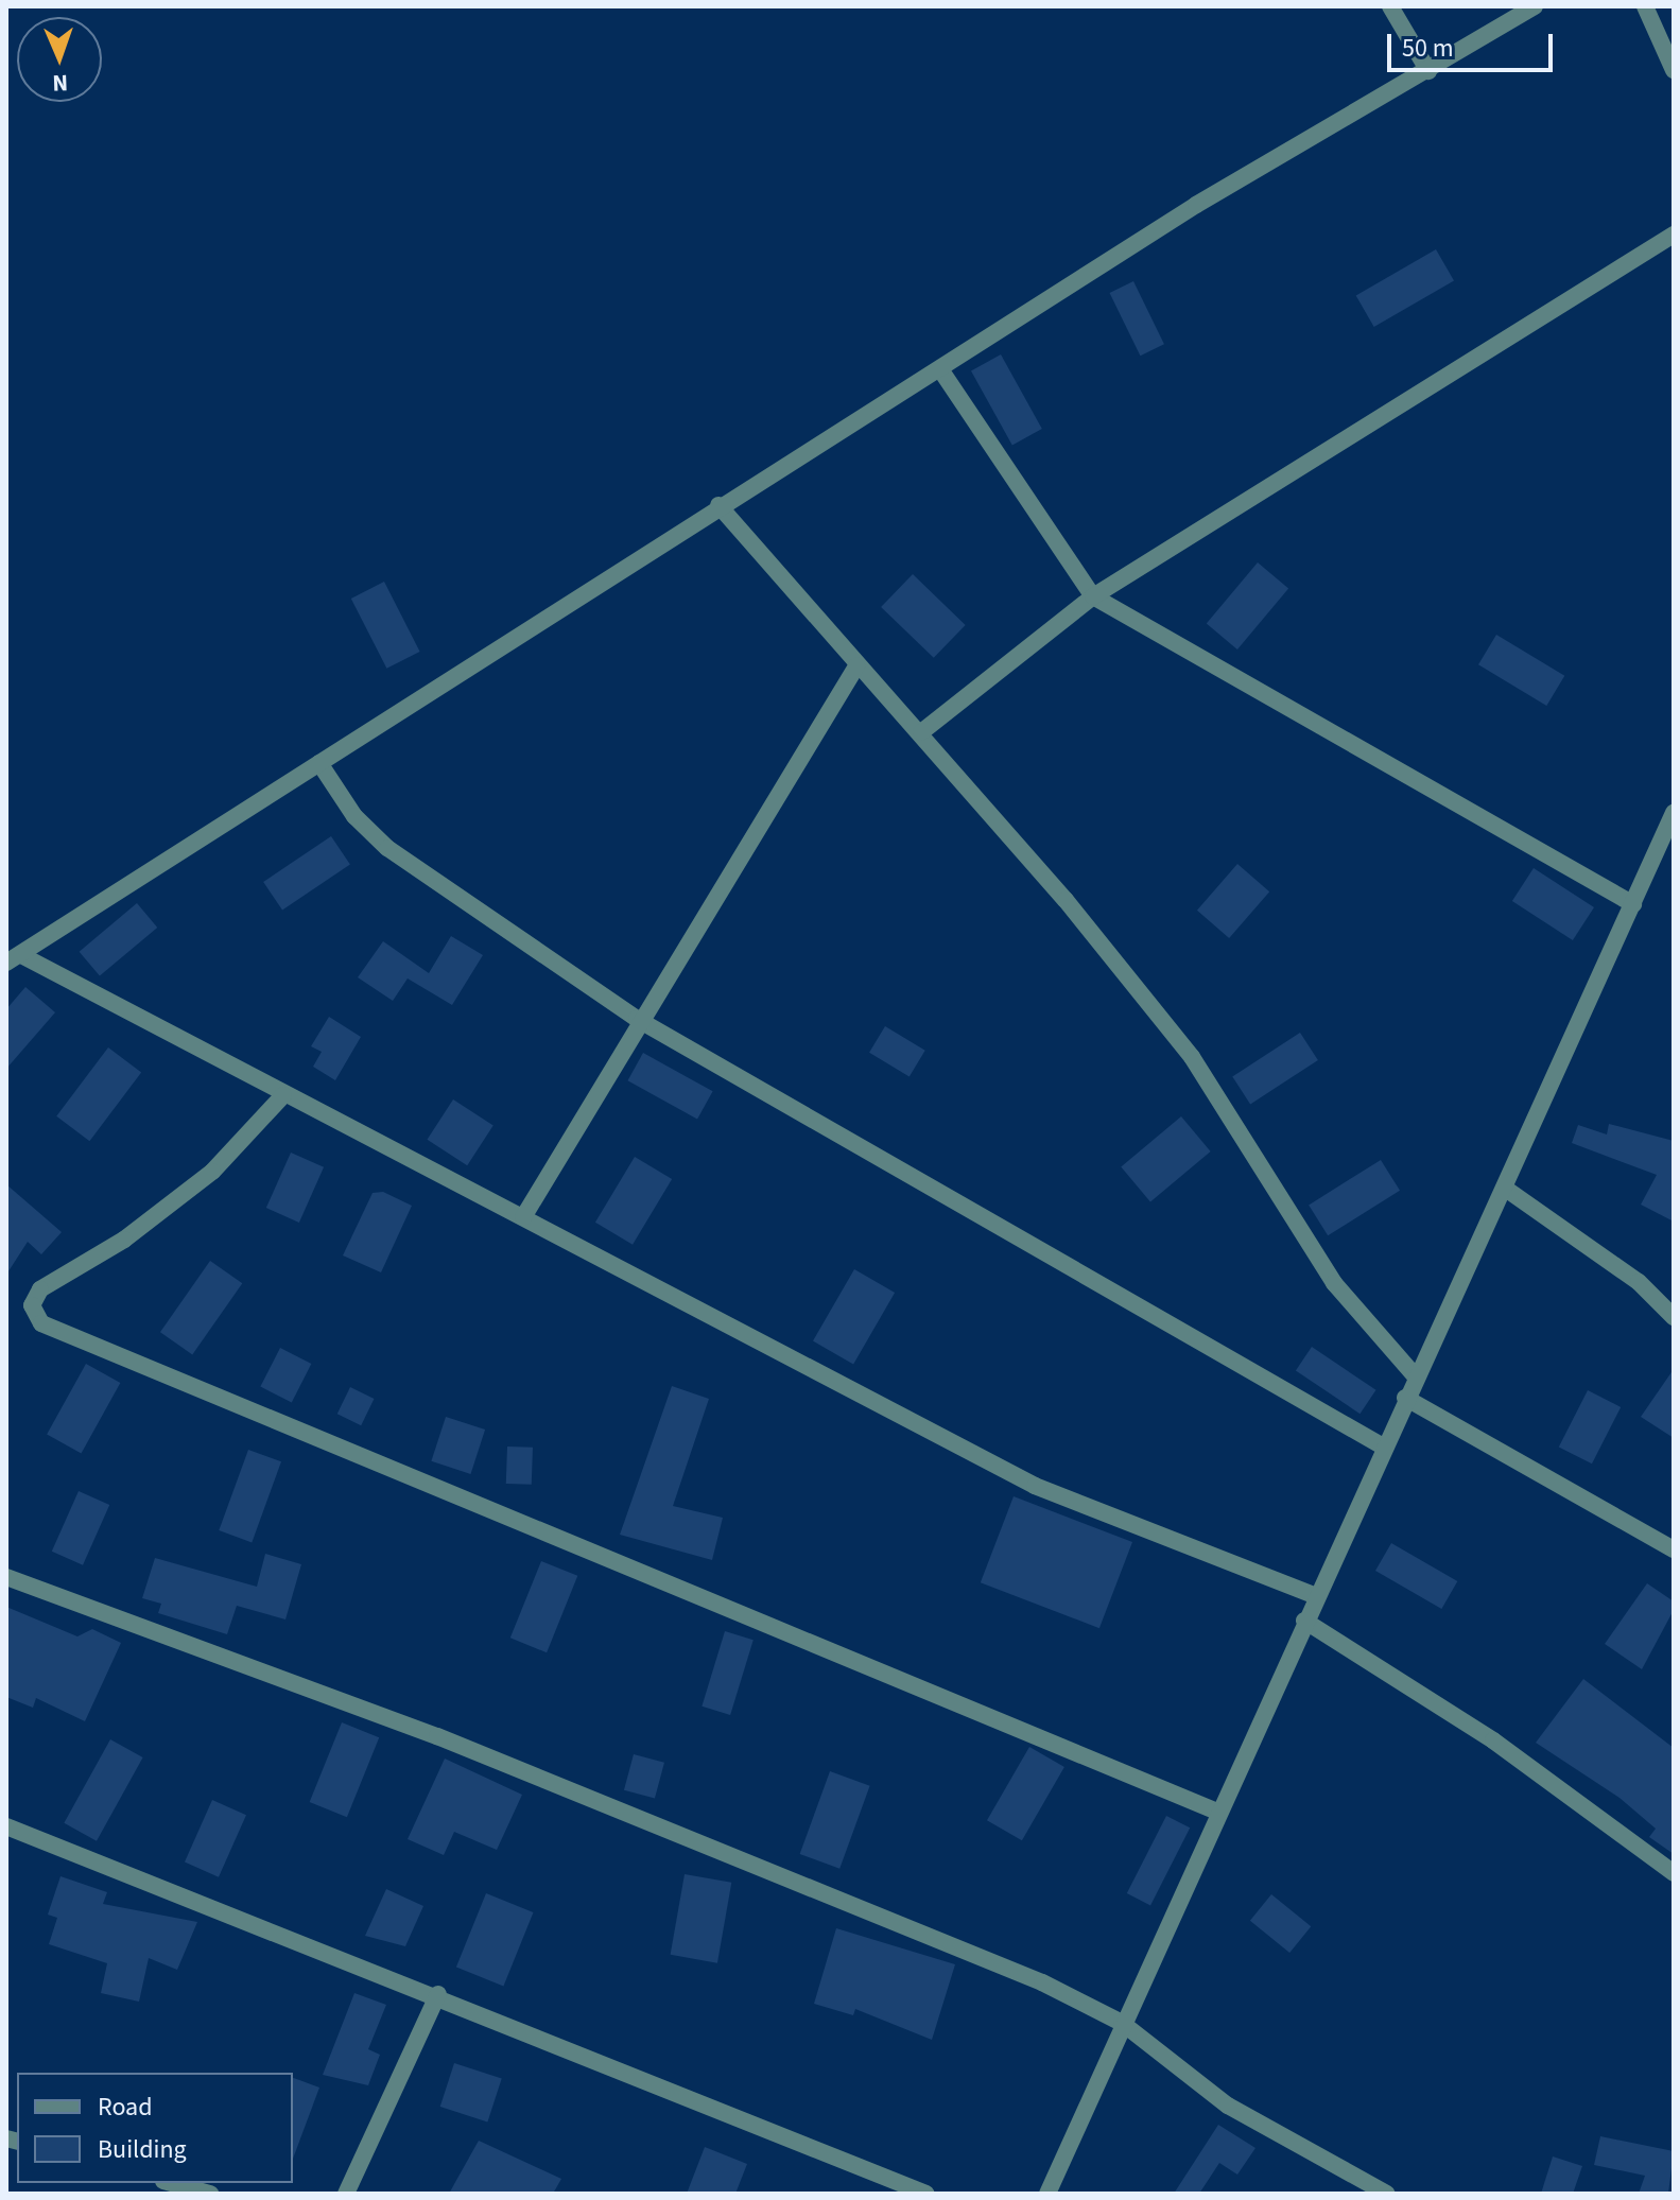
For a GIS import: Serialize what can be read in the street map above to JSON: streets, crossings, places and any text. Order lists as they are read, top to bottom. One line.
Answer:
{"legend":["Road","Building"],"scale_bar":"50 m","north":"bottom"}
